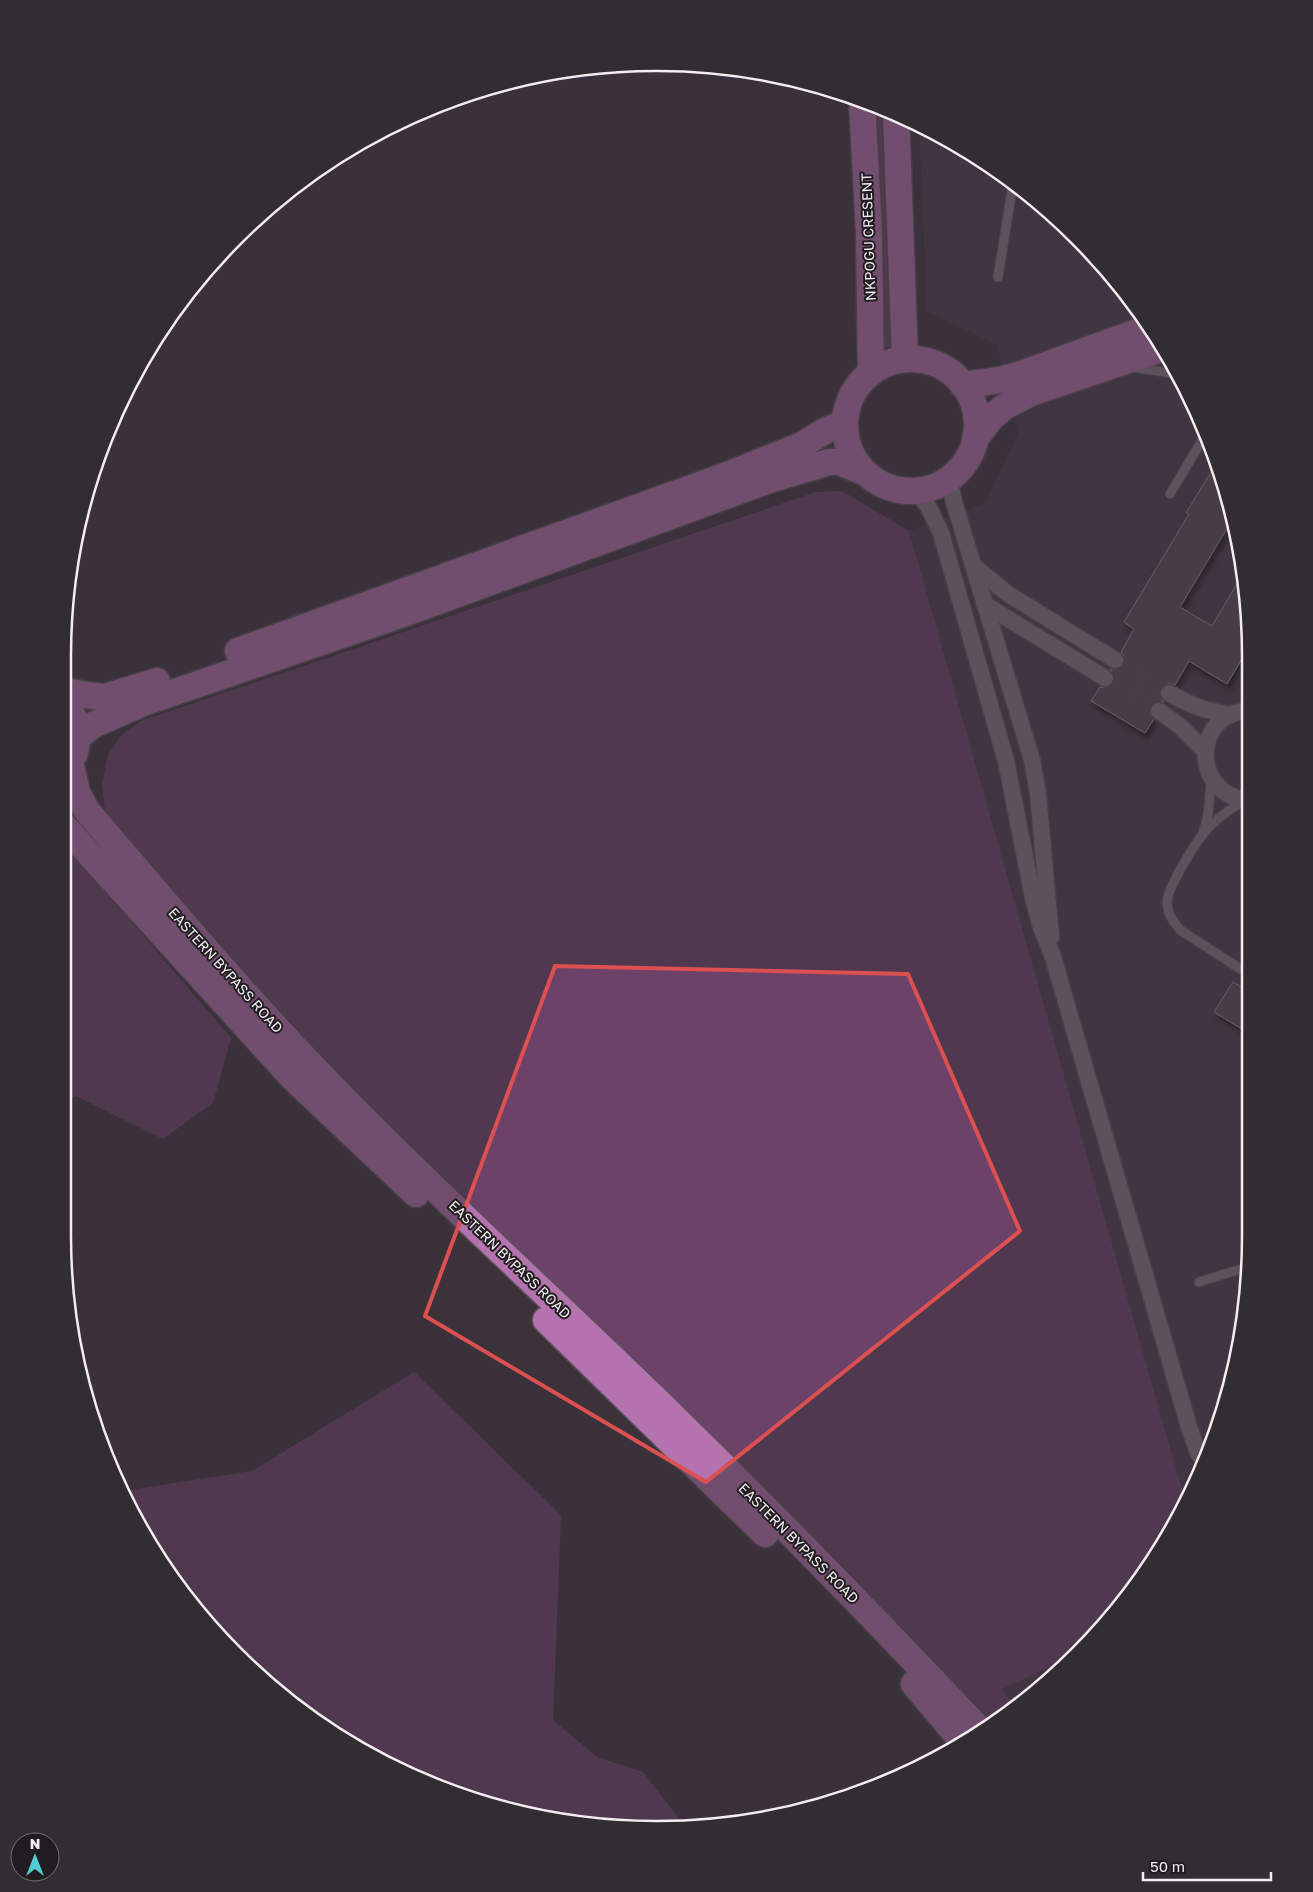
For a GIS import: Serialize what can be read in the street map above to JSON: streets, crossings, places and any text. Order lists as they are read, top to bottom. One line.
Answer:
{"streets":{"main road":["NKPOGU CRESENT","EASTERN BYPASS ROAD"]},"scale_bar":"50 m","north":"top"}
